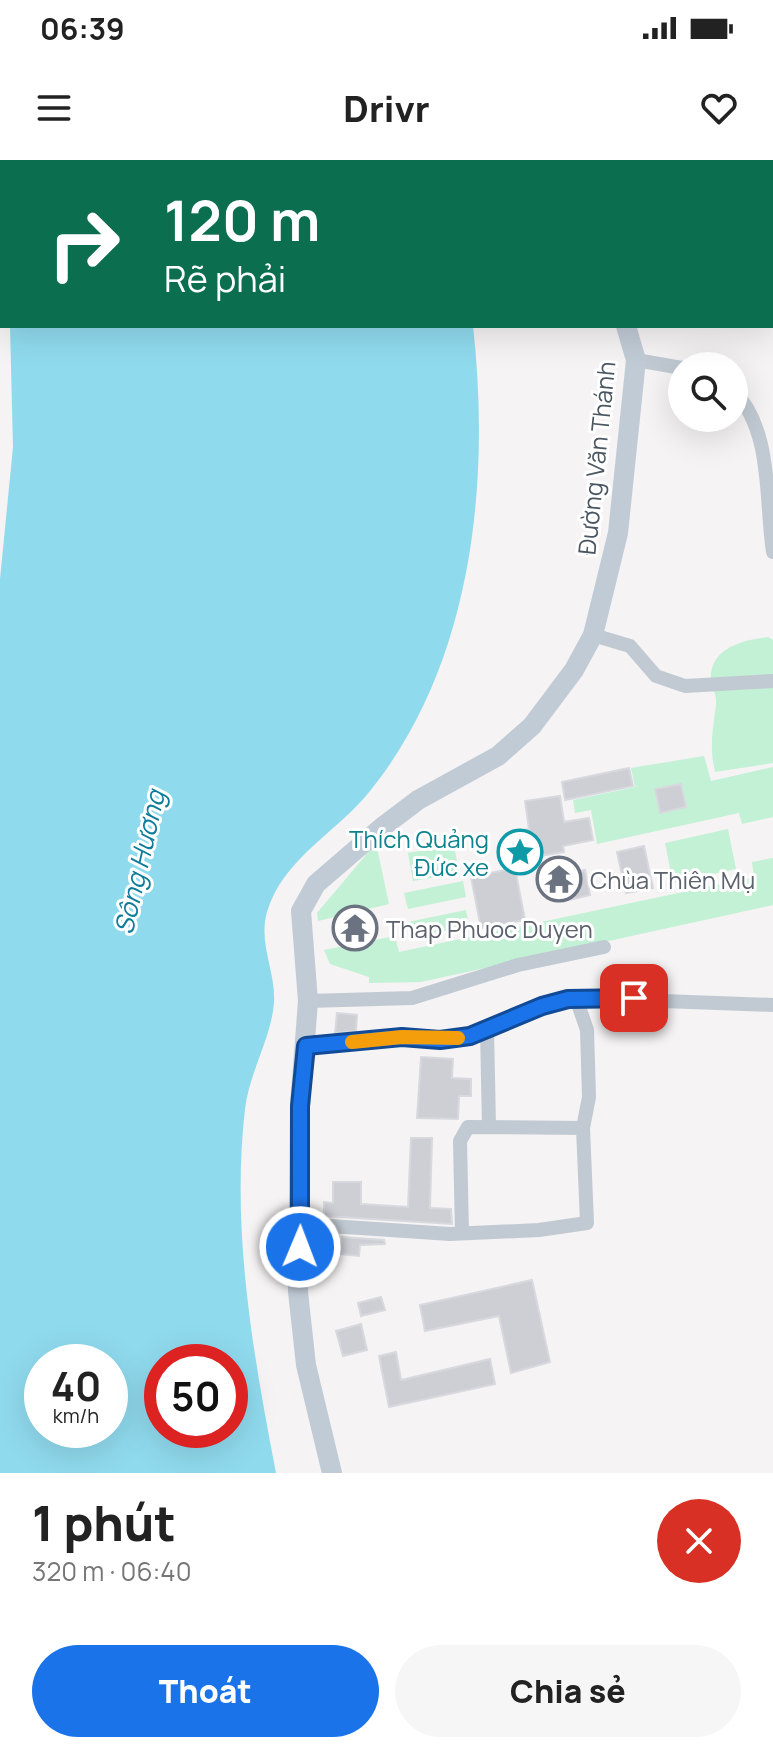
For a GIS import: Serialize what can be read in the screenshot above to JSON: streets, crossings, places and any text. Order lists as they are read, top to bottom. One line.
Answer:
{"streets":{"main road":["Đường Văn Thánh"]},"water":["Sông Hương"],"places":{"place":["Thích Quảng Đức xe"],"temple":["Chùa Thiên Mụ","Thap Phuoc Duyen"]},"page":{"status":"06:39","header":"Drivr","turn":["120 m","Rẽ phải"],"speed":"40 km/h","limit":"50","heading":["1 phút","320 m · 06:40"],"buttons":["Thoát","Chia sẻ"]}}
